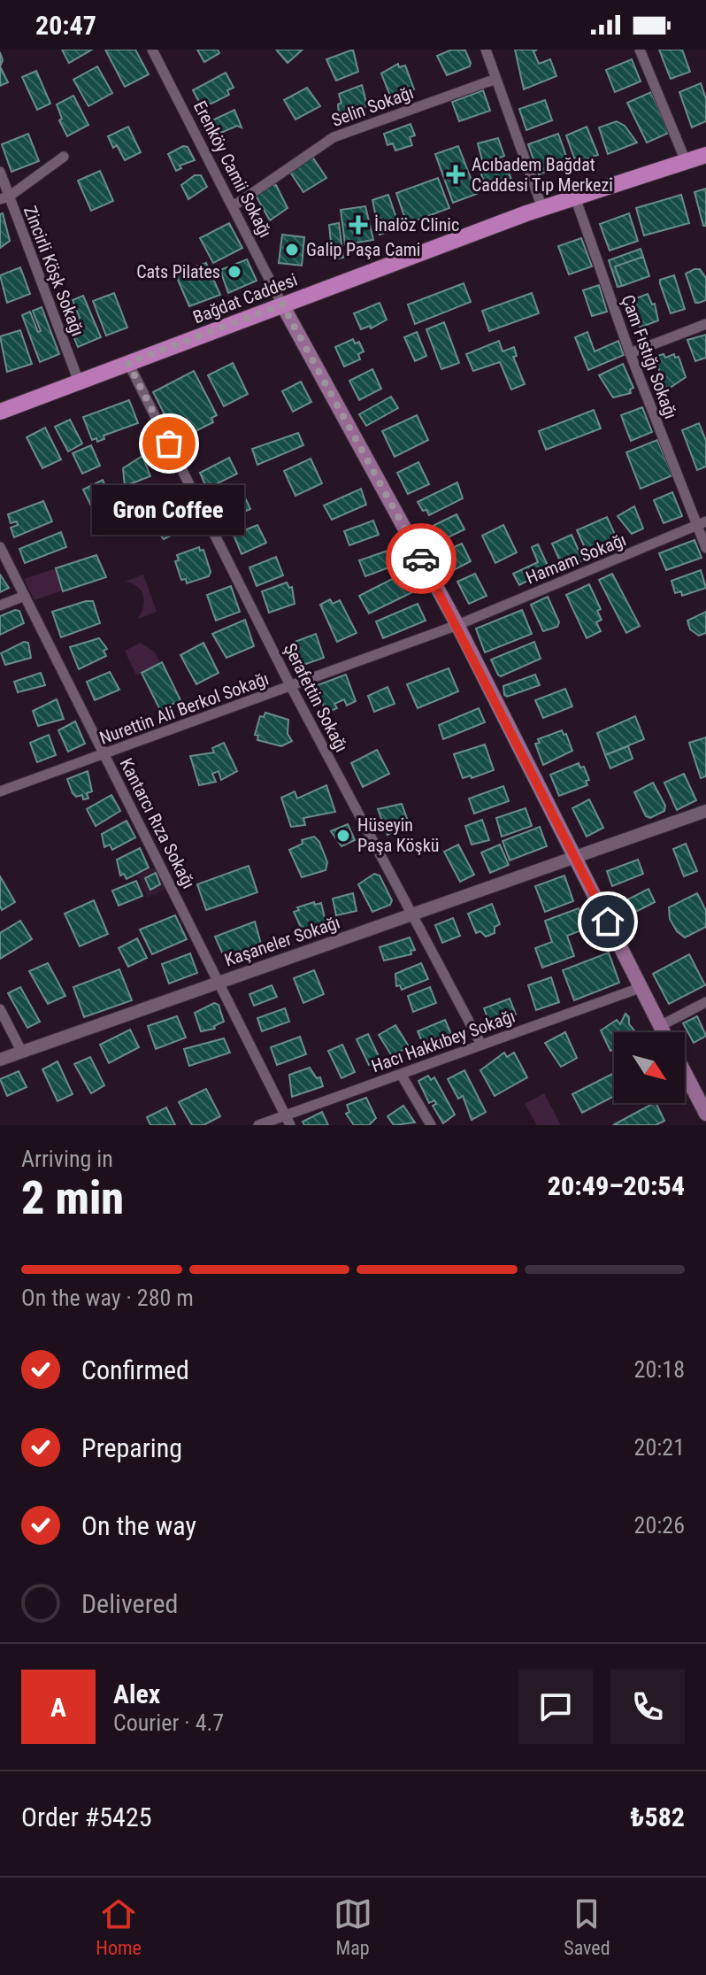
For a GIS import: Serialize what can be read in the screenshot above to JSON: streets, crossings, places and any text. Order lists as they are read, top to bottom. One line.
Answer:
{"streets":{"main road":["Bağdat Caddesi"],"street":["Selin Sokağı","Erenköy Camii Sokağı","Zincirli Köşk Sokağı","Çam Fıstığı Sokağı","Hamam Sokağı","Şerafettin Sokağı","Nurettin Ali Berkol Sokağı","Kantarcı Rıza Sokağı","Kaşaneler Sokağı","Hacı Hakkıbey Sokağı"]},"crossings":[["Selin Sokağı","Erenköy Camii Sokağı"],["Erenköy Camii Sokağı","Bağdat Caddesi"],["Zincirli Köşk Sokağı","Bağdat Caddesi"],["Bağdat Caddesi","Çam Fıstığı Sokağı"],["Bağdat Caddesi","Şerafettin Sokağı"],["Çam Fıstığı Sokağı","Hamam Sokağı"],["Hamam Sokağı","Nurettin Ali Berkol Sokağı"],["Şerafettin Sokağı","Nurettin Ali Berkol Sokağı"],["Şerafettin Sokağı","Kaşaneler Sokağı"],["Şerafettin Sokağı","Hacı Hakkıbey Sokağı"],["Nurettin Ali Berkol Sokağı","Kantarcı Rıza Sokağı"],["Kantarcı Rıza Sokağı","Kaşaneler Sokağı"],["Kantarcı Rıza Sokağı","Hacı Hakkıbey Sokağı"]],"places":{"health":["Acıbadem Bağdat Caddesi Tıp Merkezi","İnalöz Clinic"],"other":["Galip Paşa Cami","Cats Pilates","Gron Coffee","Hüseyin Paşa Köşkü"]},"north":"bottom right","page":{"status":"20:47","bubble":"Gron Coffee","heading":["2 min","Arriving in","20:49–20:54"],"panel":["Alex","Courier · 4.7","Order #5425","₺582"],"bar":"On the way · 280 m","list":[["Confirmed","20:18"],["Preparing","20:21"],["On the way","20:26"],"Delivered"],"round":"A","tabs":["Home","Map","Saved"]}}
